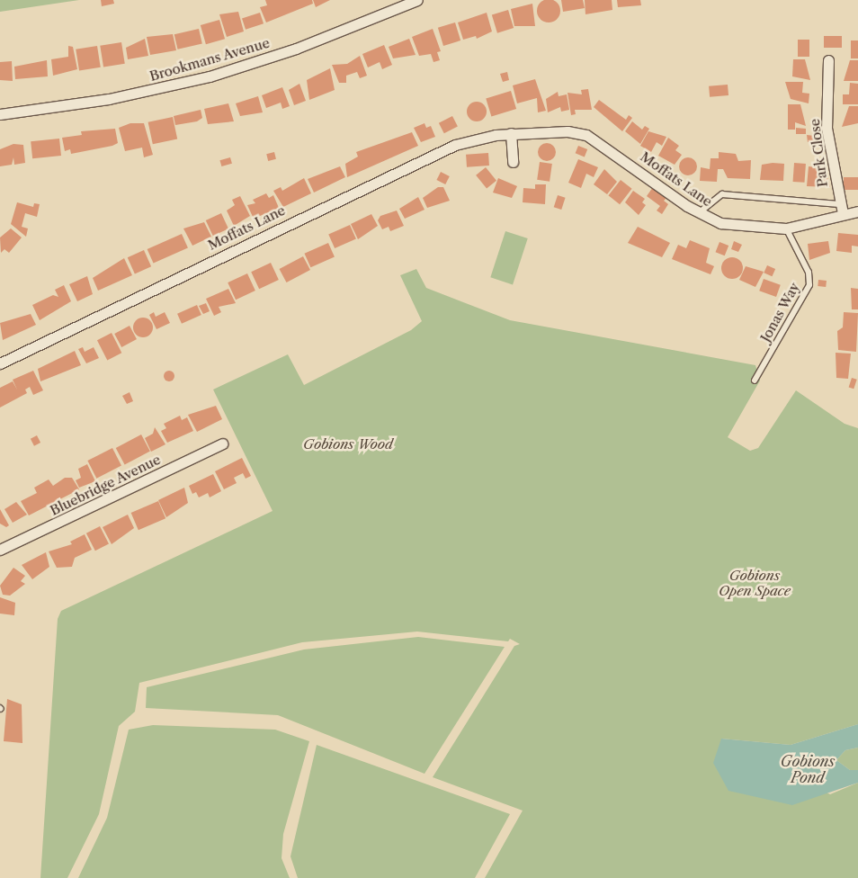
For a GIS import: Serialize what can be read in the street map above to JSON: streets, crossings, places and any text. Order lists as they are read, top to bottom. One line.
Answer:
{"streets":{"street":["Brookmans Avenue","Park Close","Moffats Lane","Bluebridge Avenue"],"lane":["Jonas Way"]},"crossings":[["Park Close","Moffats Lane"],["Moffats Lane","Jonas Way"]],"water":["Gobions Pond"],"parks":["Gobions Wood","Gobions Open Space"]}
